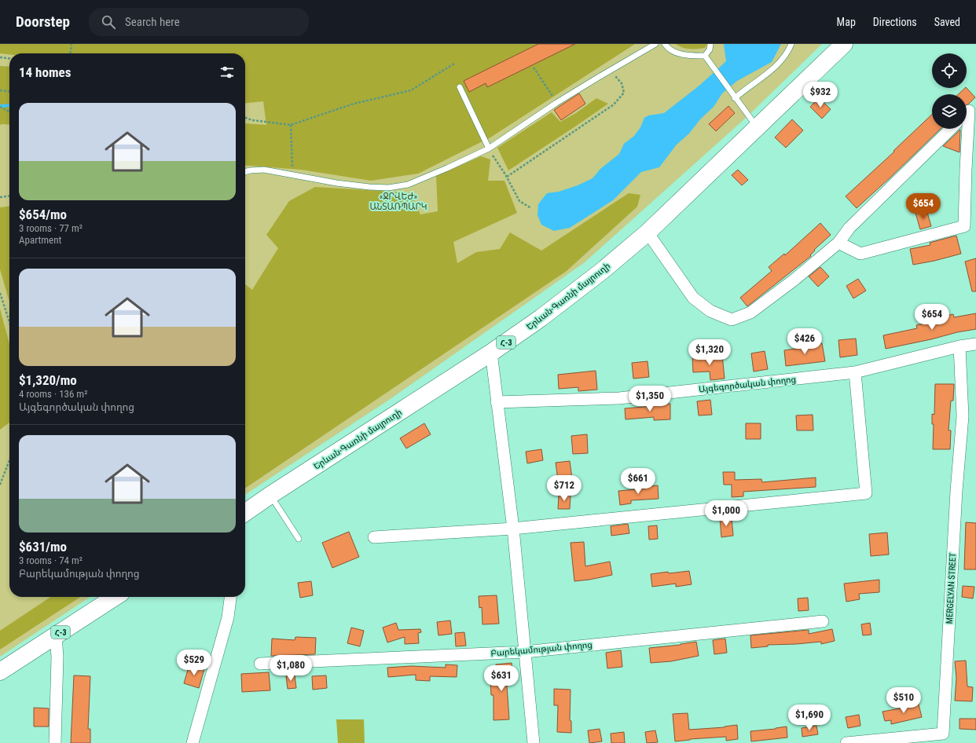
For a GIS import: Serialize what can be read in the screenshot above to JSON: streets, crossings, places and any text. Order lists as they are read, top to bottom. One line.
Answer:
{"streets":{"main road":["Երևան-Գառնի մայրուղի","Հ-3"],"street":["Այգեգործական փողոց","MERGELYAN STREET","Բարեկամության փողոց"]},"crossings":[["Այգեգործական փողոց","MERGELYAN STREET"]],"parks":["«ՋՐՎԵԺ» ԱՆՏԱՌՊԱՐԿ"],"page":{"header":"Doorstep","search":"Search here","nav":["Map","Directions","Saved"],"heading":"14 homes","price":["$932","$654","$654","$426","$1,320","$1,350","$661","$712","$1,000","$529","$1,080","$631","$510","$1,690"],"list":[{"name":"$654/mo","note":"3 rooms · 77 m² · Apartment"},{"name":"$1,320/mo","note":"4 rooms · 136 m² · Այգեգործական փողոց"},{"name":"$631/mo","note":"3 rooms · 74 m² · Բարեկամության փողոց"}]}}
